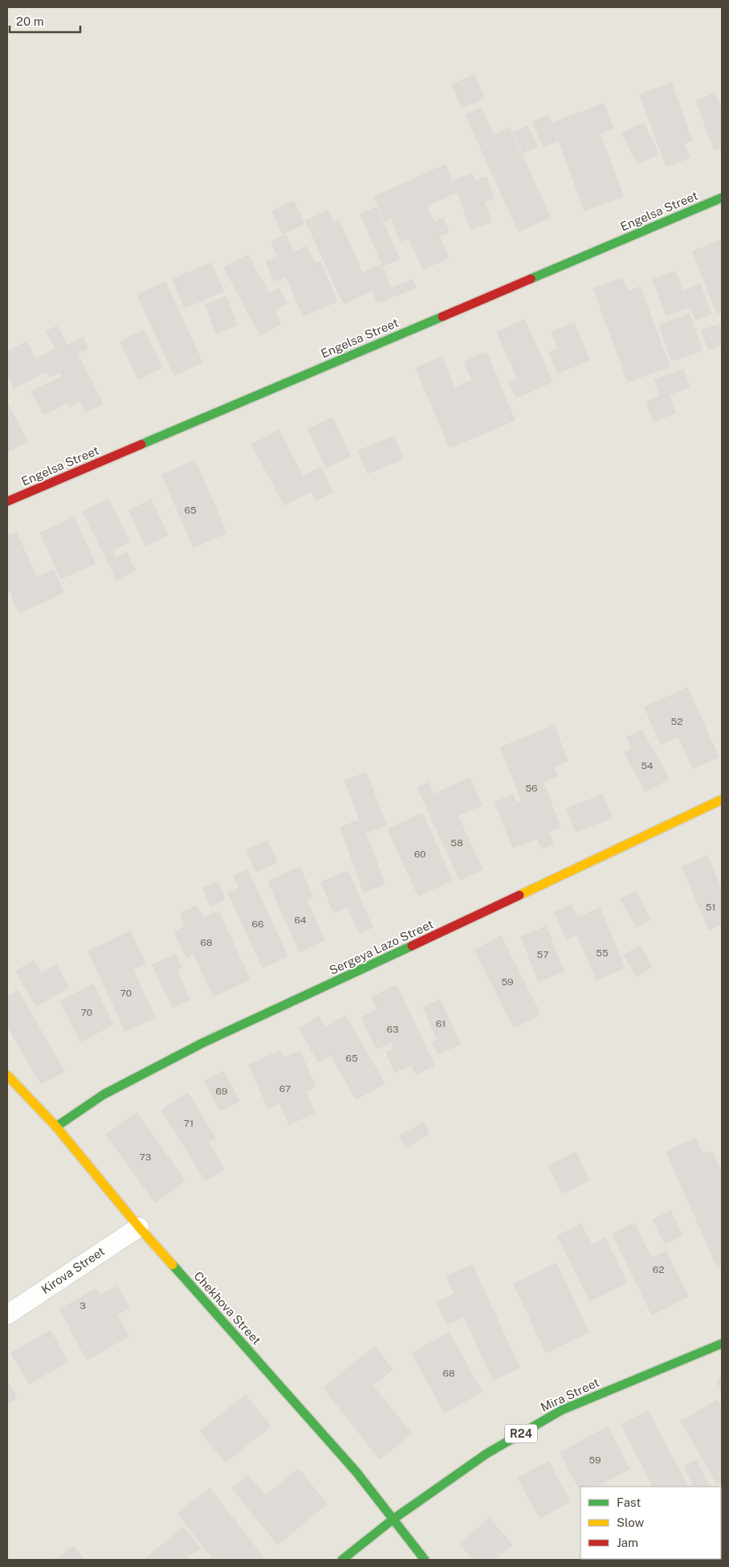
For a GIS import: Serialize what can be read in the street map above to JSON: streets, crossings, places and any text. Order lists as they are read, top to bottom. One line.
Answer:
{"streets":{"street":["Engelsa Street","Sergeya Lazo Street","Kirova Street","Chekhova Street","Mira Street","R24"]},"crossings":[["Sergeya Lazo Street","Chekhova Street"],["Kirova Street","Chekhova Street"],["Chekhova Street","Mira Street"]],"house_numbers":["65","52","54","56","58","60","51","64","66","68","55","57","59","70","70","61","63","65","67","69","71","73","62","3","68","59"],"legend":["Fast","Slow","Jam"],"scale_bar":"20 m"}
